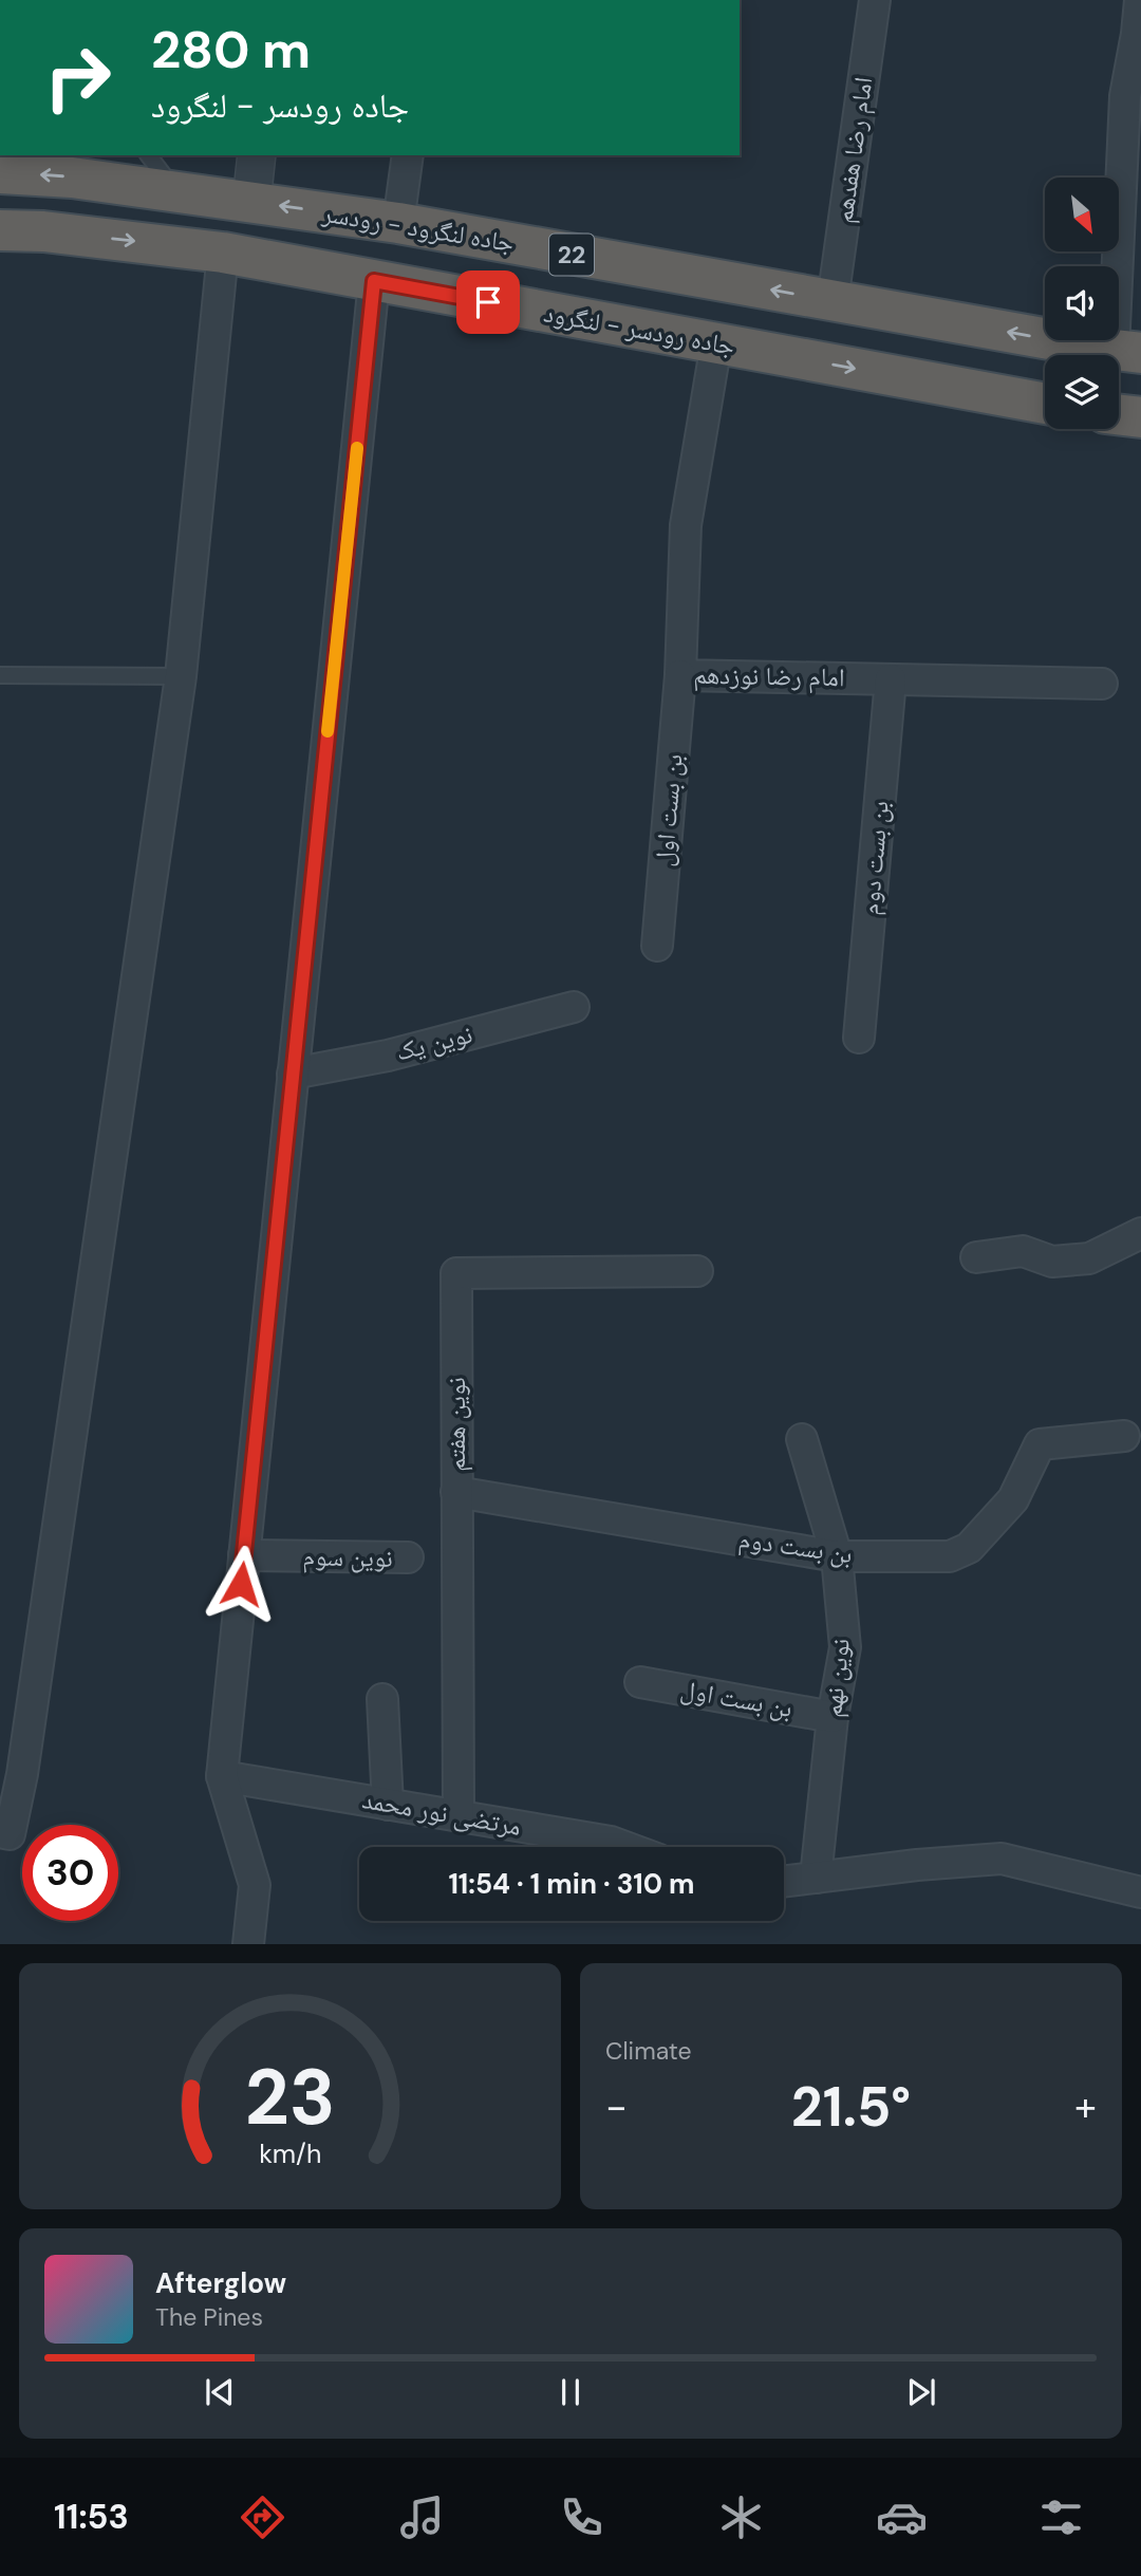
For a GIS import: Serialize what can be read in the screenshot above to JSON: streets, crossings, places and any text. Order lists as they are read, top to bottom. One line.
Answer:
{"streets":{"highway":["جاده لنگرود - رودسر","22","جاده رودسر - لنگرود"],"street":["امام رضا هفدهم","امام رضا نوزدهم","بن بست اول","بن بست دوم","نوین یک","نوین هفتم","نوین سوم","نوین نهم","مرتضی نور محمد"]},"crossings":[["امام رضا هفدهم","جاده لنگرود - رودسر"],["جاده رودسر - لنگرود","امام رضا نوزدهم"],["امام رضا نوزدهم","بن بست اول"],["امام رضا نوزدهم","بن بست دوم"],["بن بست اول","نوین نهم"],["بن بست دوم","نوین هفتم"],["بن بست دوم","نوین نهم"],["نوین هفتم","مرتضی نور محمد"]],"one_way":["جاده لنگرود - رودسر","جاده رودسر - لنگرود"],"north":"bottom right","page":{"turn":["280 m","جاده رودسر - لنگرود"],"limit":"30","trip":"11:54 · 1 min · 310 m","tile":"Climate","heat":["−","21.5°","+"],"song":["Afterglow","The Pines"],"tabs":"11:53","gauge":["23","km/h"]}}
